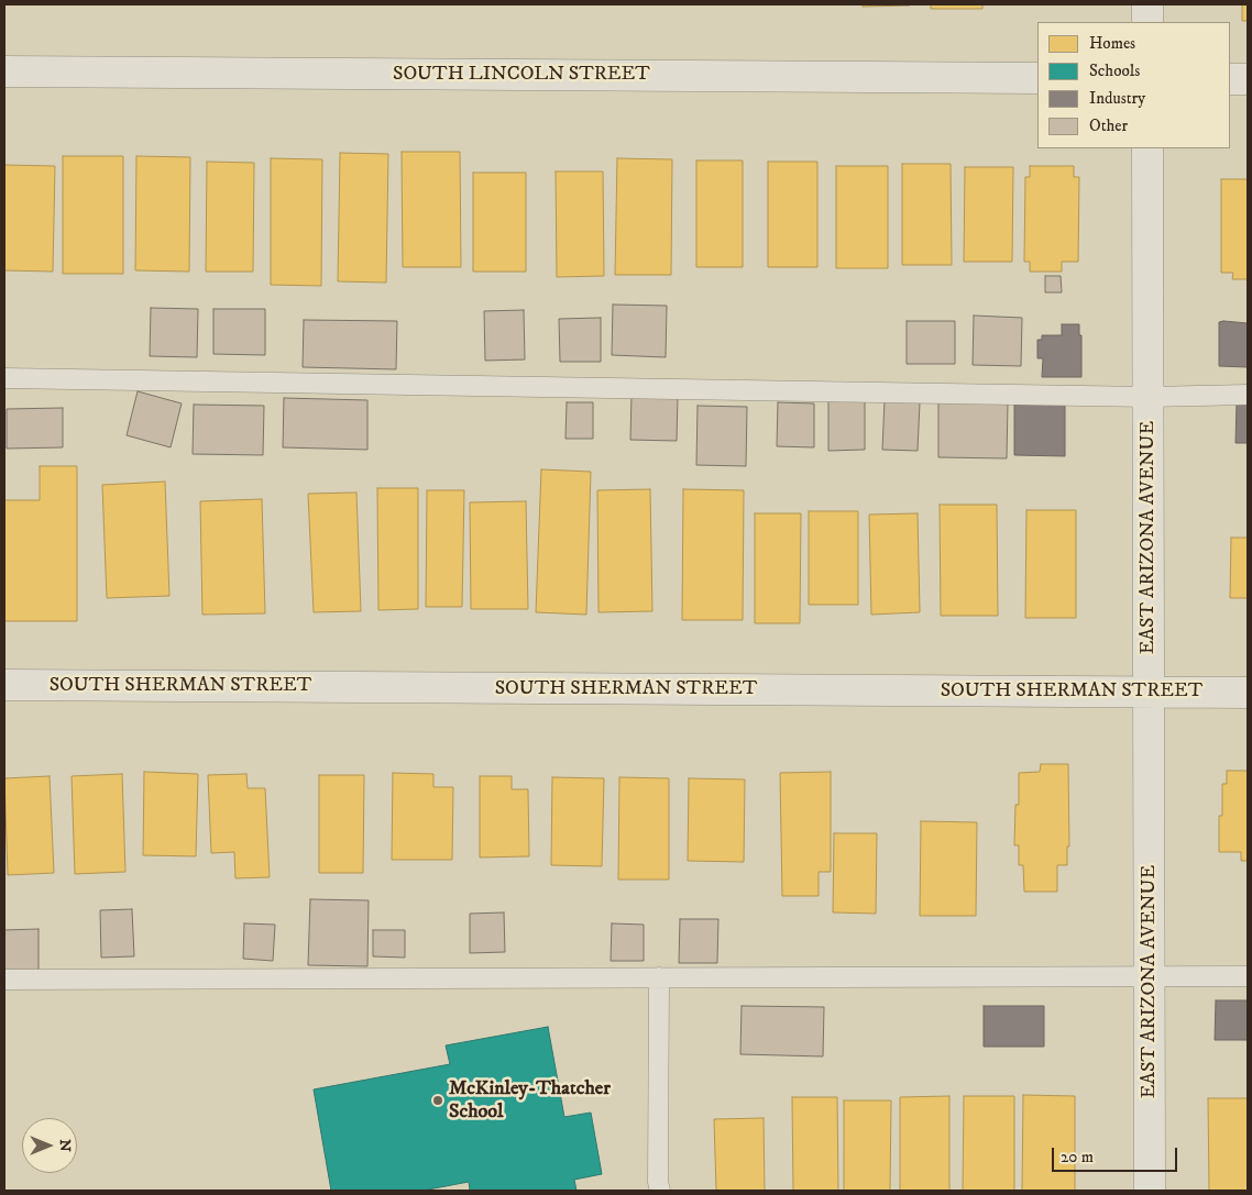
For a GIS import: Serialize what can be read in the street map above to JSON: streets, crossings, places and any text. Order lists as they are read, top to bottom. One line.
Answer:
{"streets":{"street":["SOUTH LINCOLN STREET","EAST ARIZONA AVENUE","SOUTH SHERMAN STREET"]},"crossings":[["EAST ARIZONA AVENUE","SOUTH SHERMAN STREET"]],"places":["McKinley-Thatcher School"],"legend":["Homes","Schools","Industry","Other"],"scale_bar":"20 m","north":"right"}
